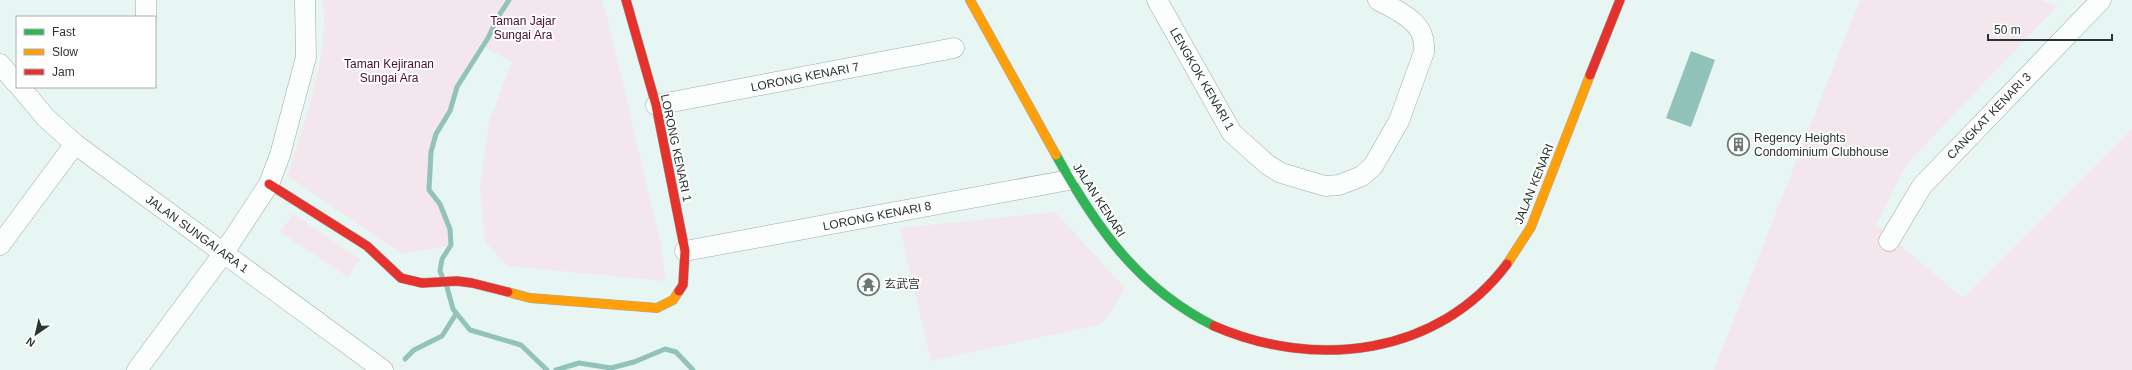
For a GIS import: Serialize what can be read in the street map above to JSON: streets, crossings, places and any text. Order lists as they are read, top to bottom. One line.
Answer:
{"streets":{"street":["LORONG KENARI 7","LENGKOK KENARI 1","CANGKAT KENARI 3","LORONG KENARI 1","JALAN KENARI","LORONG KENARI 8","JALAN SUNGAI ARA 1"]},"crossings":[["LORONG KENARI 7","LORONG KENARI 1"],["LORONG KENARI 1","LORONG KENARI 8"],["JALAN KENARI","LORONG KENARI 8"]],"parks":["Taman Jajar Sungai Ara","Taman Kejiranan Sungai Ara"],"places":{"building":["Regency Heights Condominium Clubhouse"],"temple":["玄武宫"]},"legend":["Fast","Slow","Jam"],"scale_bar":"50 m","north":"bottom left"}
